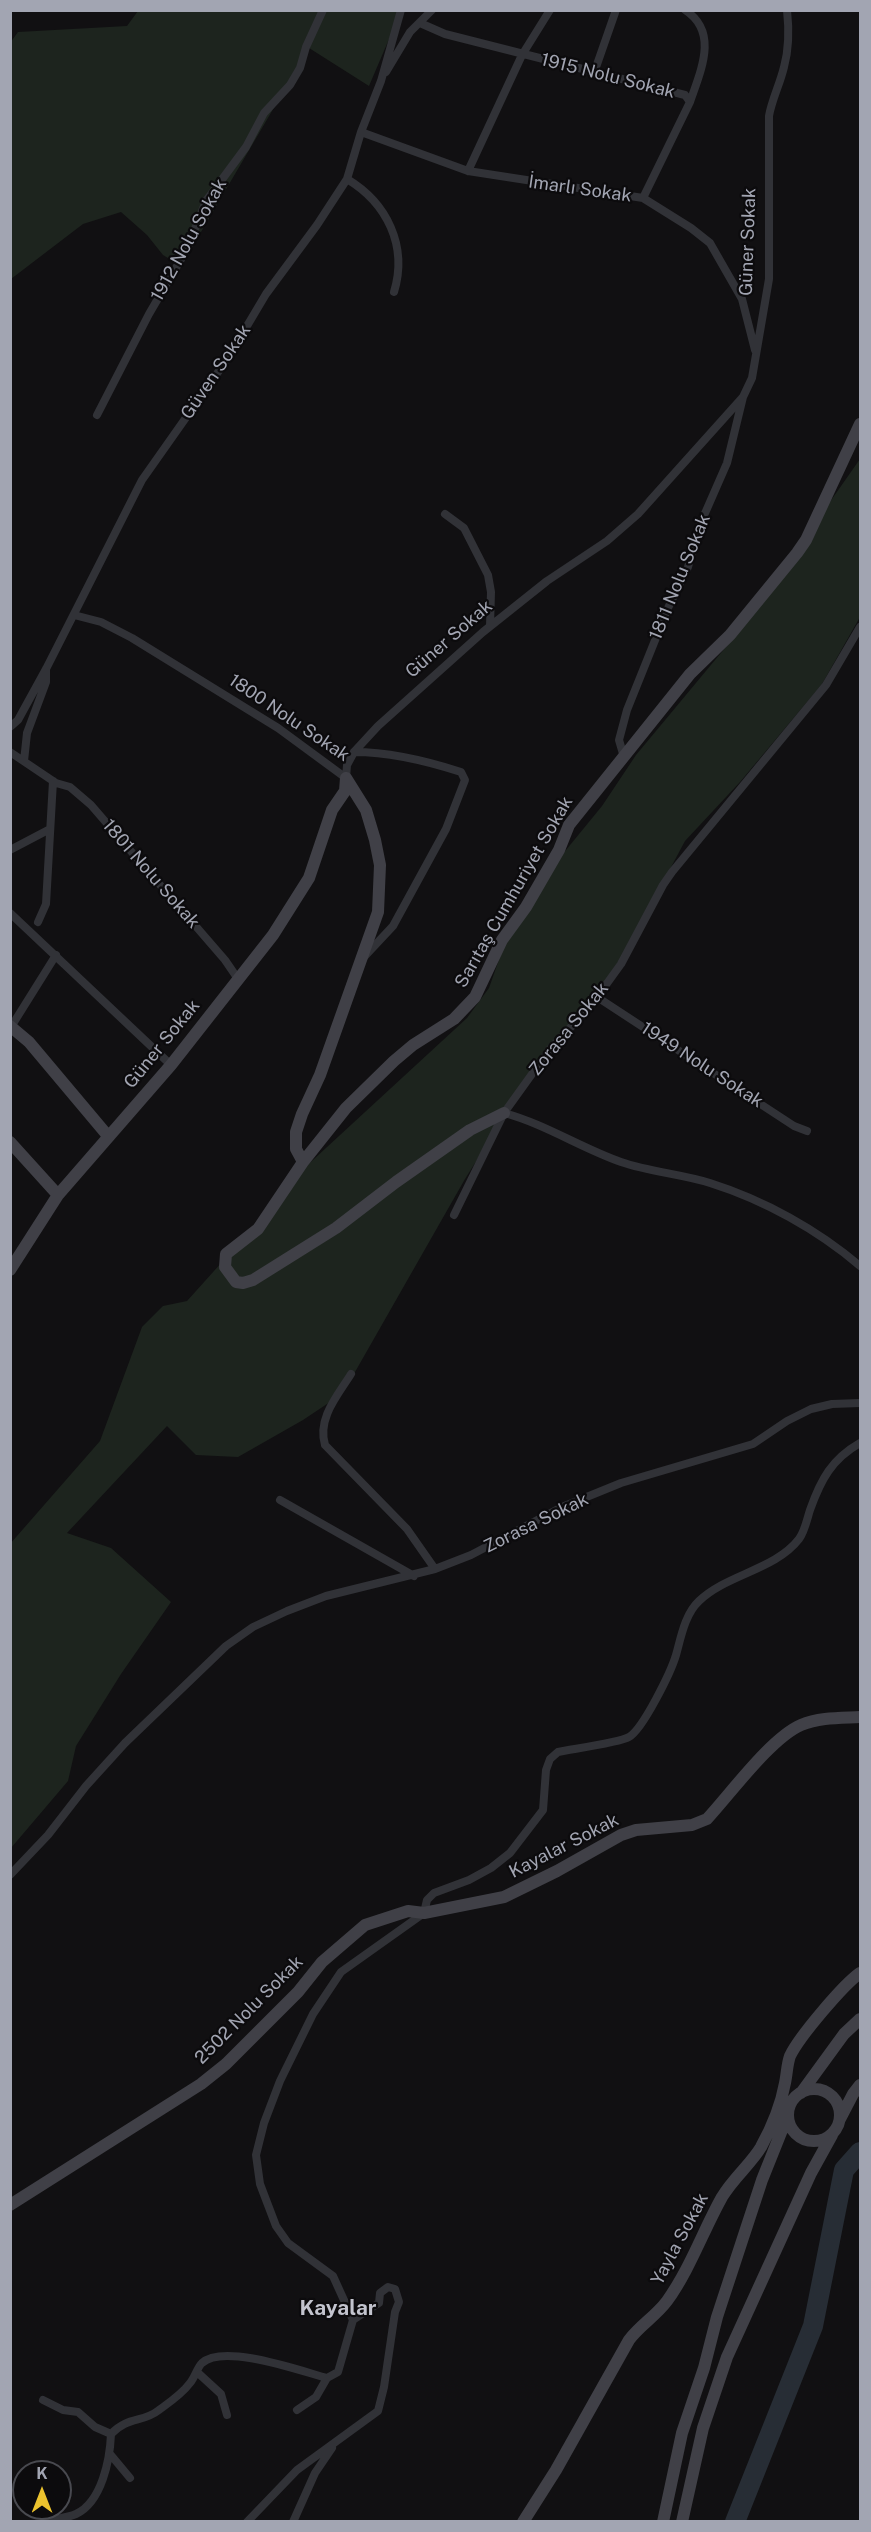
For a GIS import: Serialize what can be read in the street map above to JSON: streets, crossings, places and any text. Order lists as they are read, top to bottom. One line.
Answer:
{"streets":{"street":["1915 Nolu Sokak","İmarlı Sokak","1912 Nolu Sokak","Güner Sokak","Güven Sokak","1811 Nolu Sokak","1800 Nolu Sokak","1801 Nolu Sokak","Sarıtaş Cumhuriyet Sokak","Zorasa Sokak","1949 Nolu Sokak","Kayalar Sokak","2502 Nolu Sokak","Yayla Sokak"]},"crossings":[["1915 Nolu Sokak","İmarlı Sokak"],["İmarlı Sokak","Güner Sokak"],["İmarlı Sokak","Güven Sokak"],["Güner Sokak","1811 Nolu Sokak"],["Güner Sokak","1800 Nolu Sokak"],["Güner Sokak","1801 Nolu Sokak"],["Güven Sokak","1800 Nolu Sokak"],["1811 Nolu Sokak","Sarıtaş Cumhuriyet Sokak"],["1800 Nolu Sokak","Sarıtaş Cumhuriyet Sokak"],["Sarıtaş Cumhuriyet Sokak","Zorasa Sokak"],["Zorasa Sokak","1949 Nolu Sokak"],["Kayalar Sokak","2502 Nolu Sokak"]],"districts":["Kayalar"],"north":"top"}
